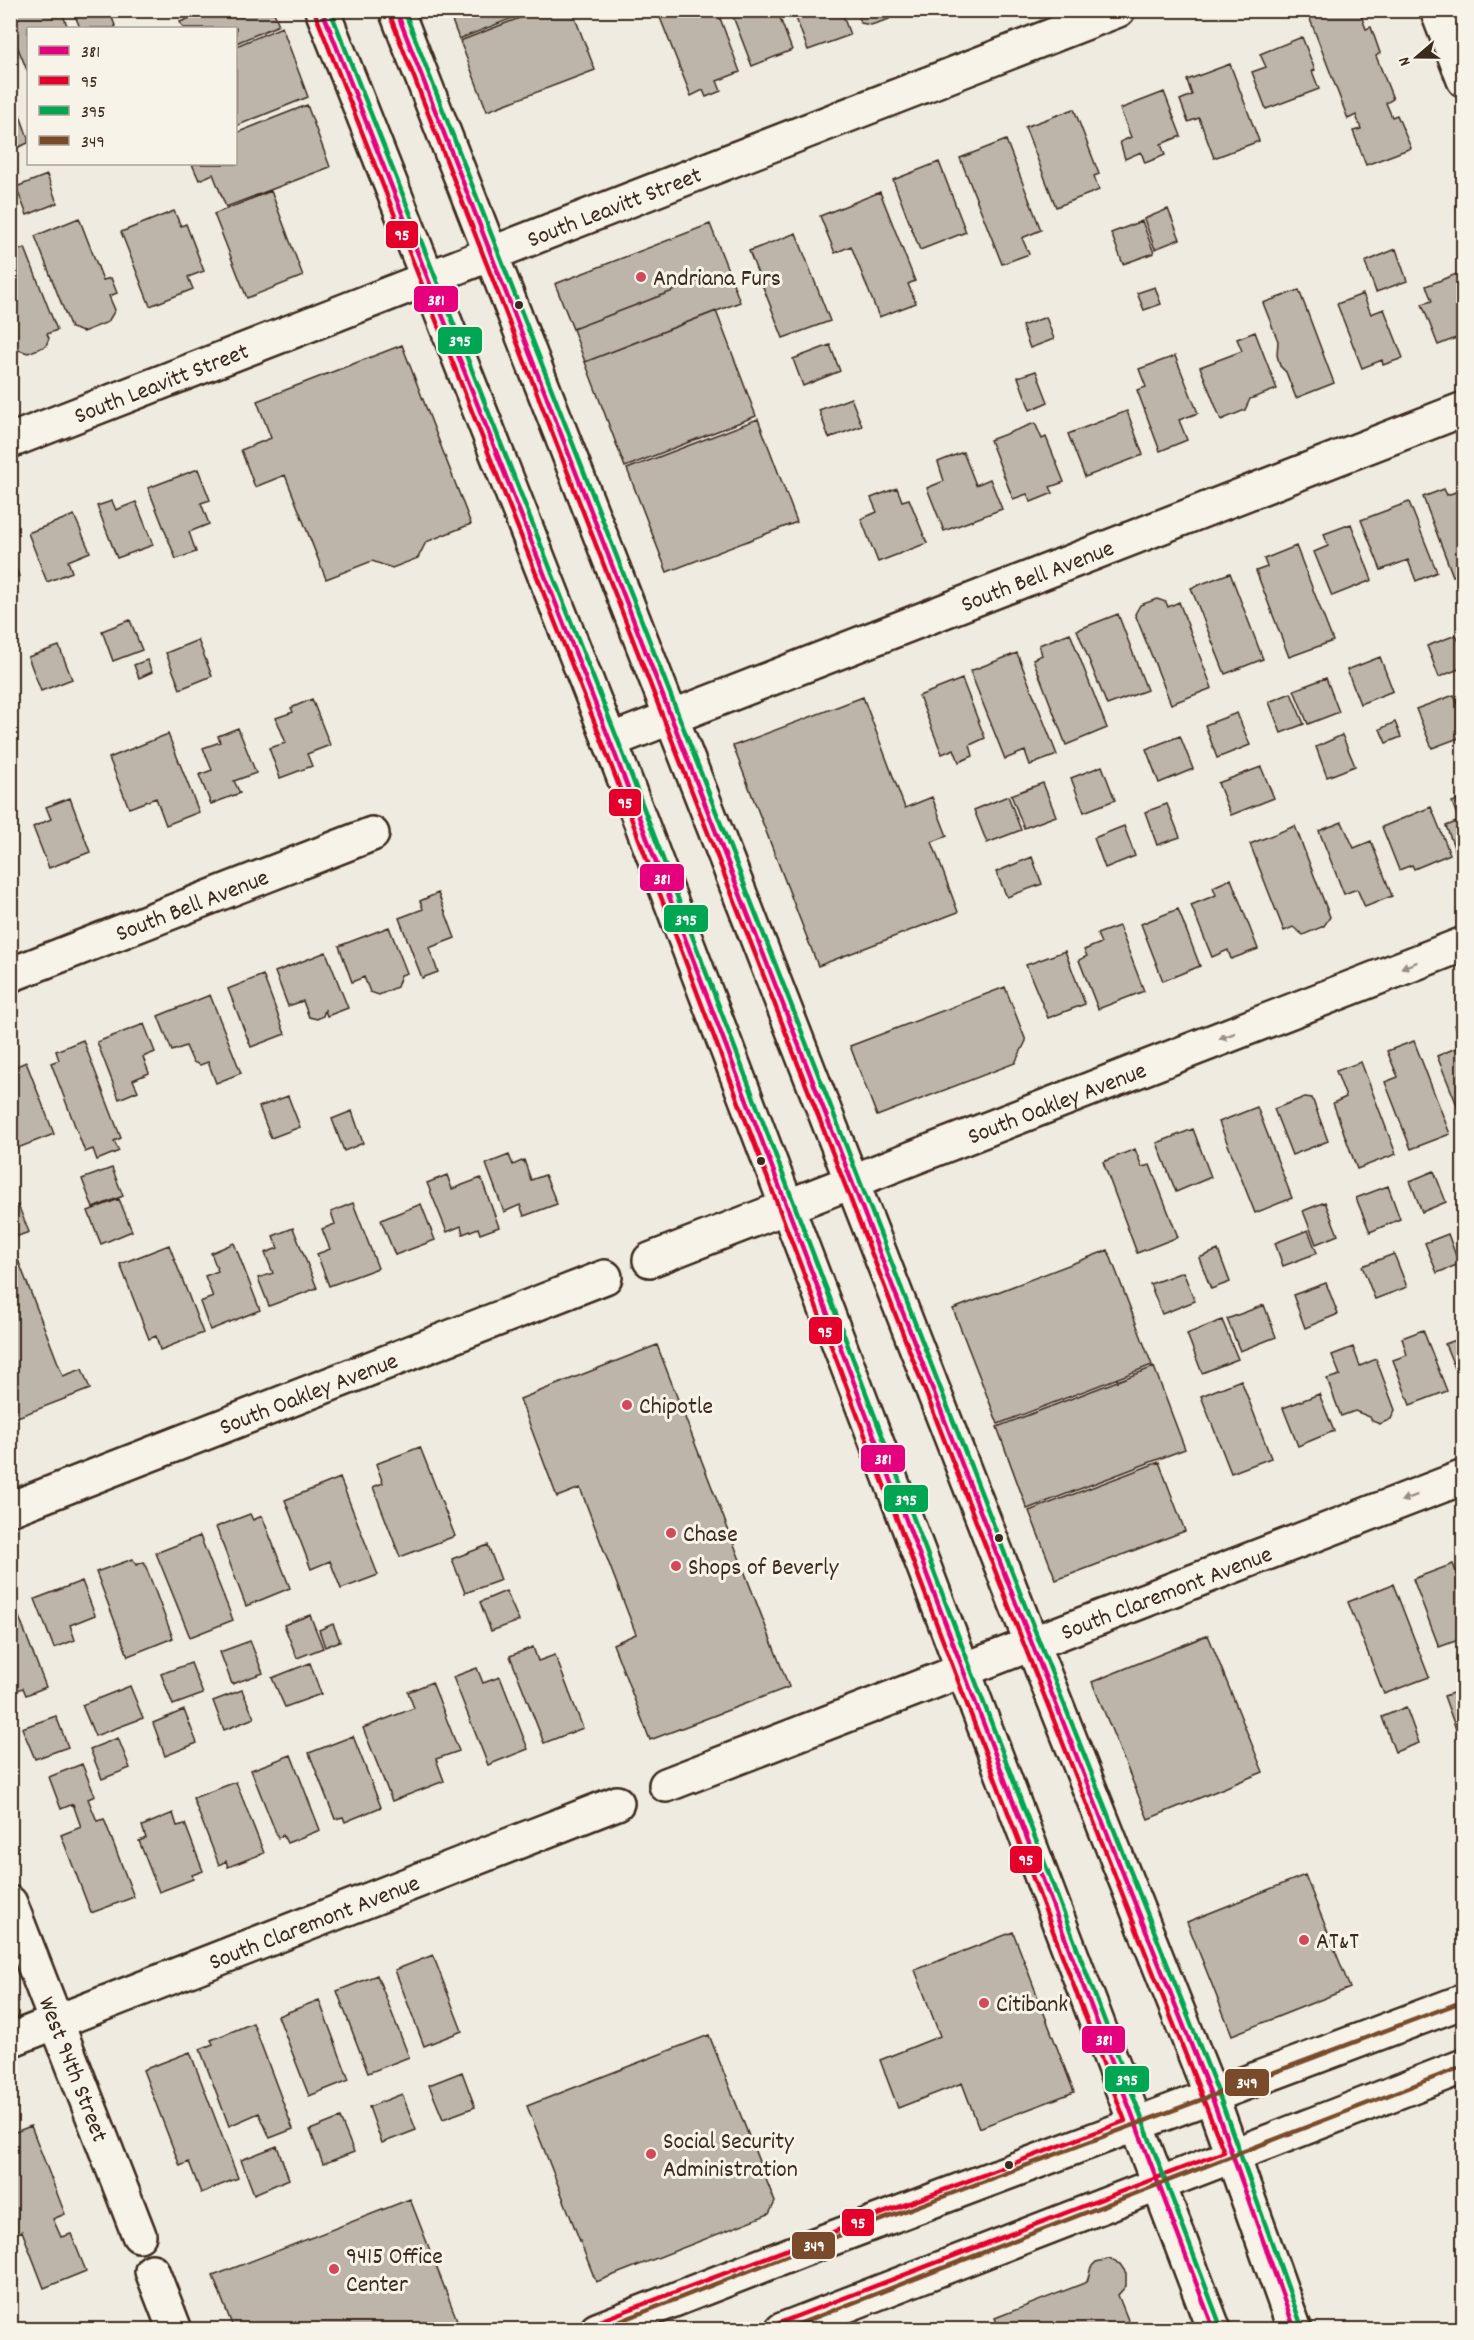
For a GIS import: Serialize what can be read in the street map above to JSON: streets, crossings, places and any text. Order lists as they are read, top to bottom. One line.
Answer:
{"streets":{"main road":["South Leavitt Street","South Bell Avenue","South Oakley Avenue","South Claremont Avenue","West 94th Street"]},"crossings":[["South Claremont Avenue","West 94th Street"]],"one_way":["South Oakley Avenue"],"places":["Andriana Furs","Chipotle","Chase","Shops of Beverly","AT&T","Citibank","Social Security Administration","9415 Office Center"],"lines":["transit line 381","transit line 395","transit line 95","transit line 349"],"legend":["381","95","395","349"],"north":"left"}
